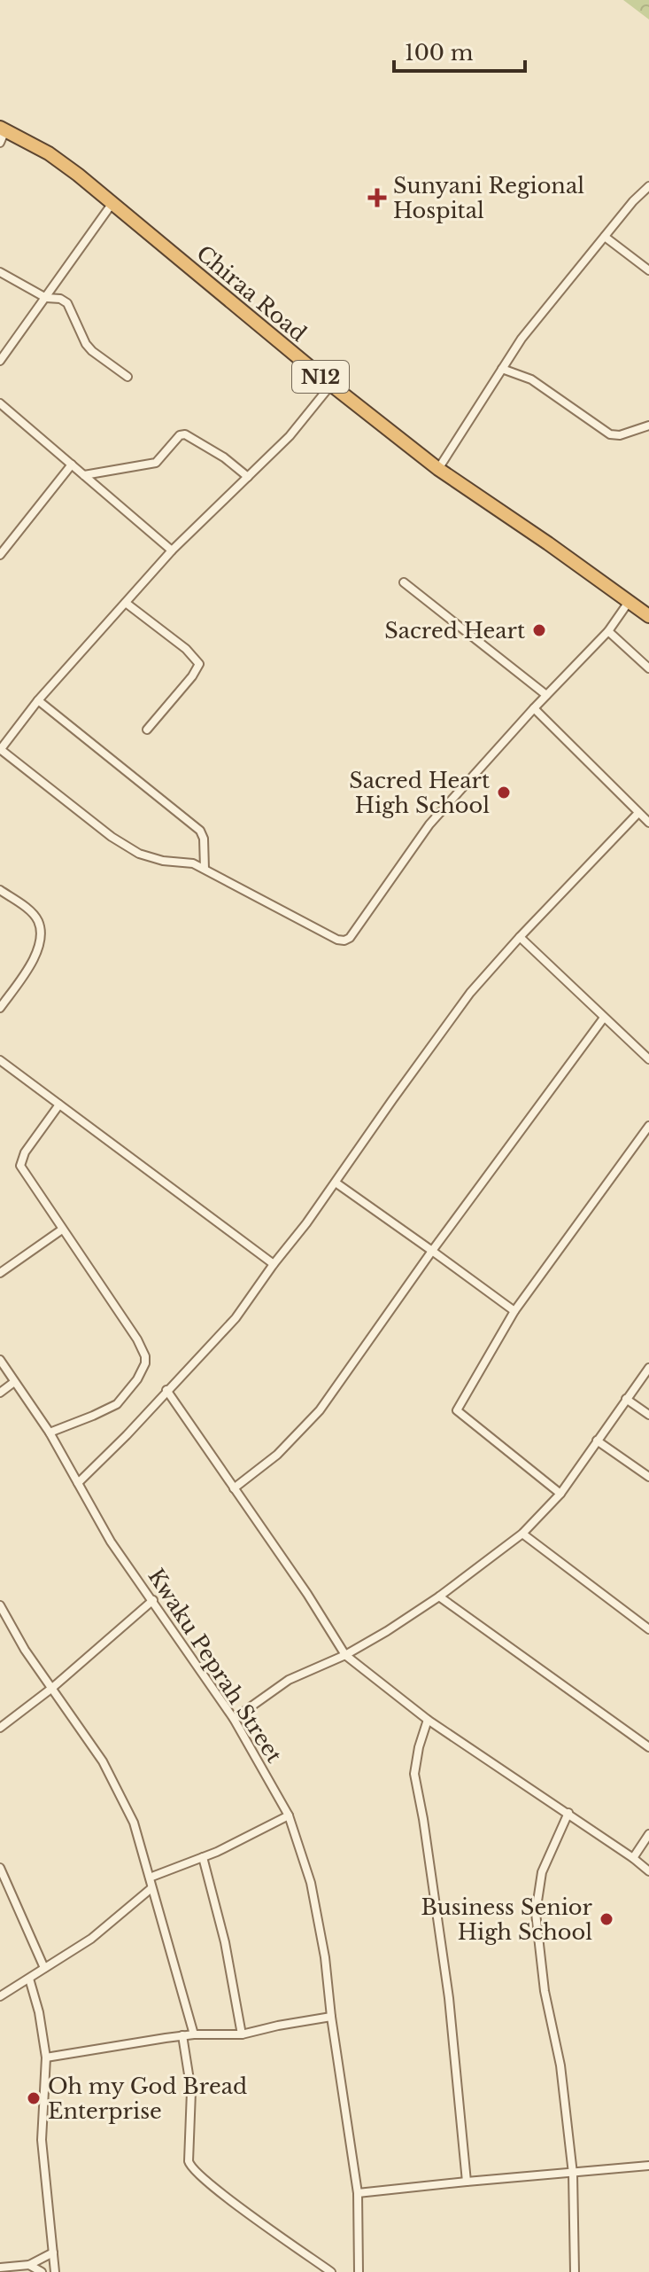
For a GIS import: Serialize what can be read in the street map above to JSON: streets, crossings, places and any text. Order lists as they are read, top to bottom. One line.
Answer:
{"streets":{"highway":["Chiraa Road","N12"],"street":["Kwaku Peprah Street"]},"places":{"health":["Sunyani Regional Hospital"],"other":["Sacred Heart","Sacred Heart High School","Business Senior High School","Oh my God Bread Enterprise"]},"scale_bar":"100 m"}
